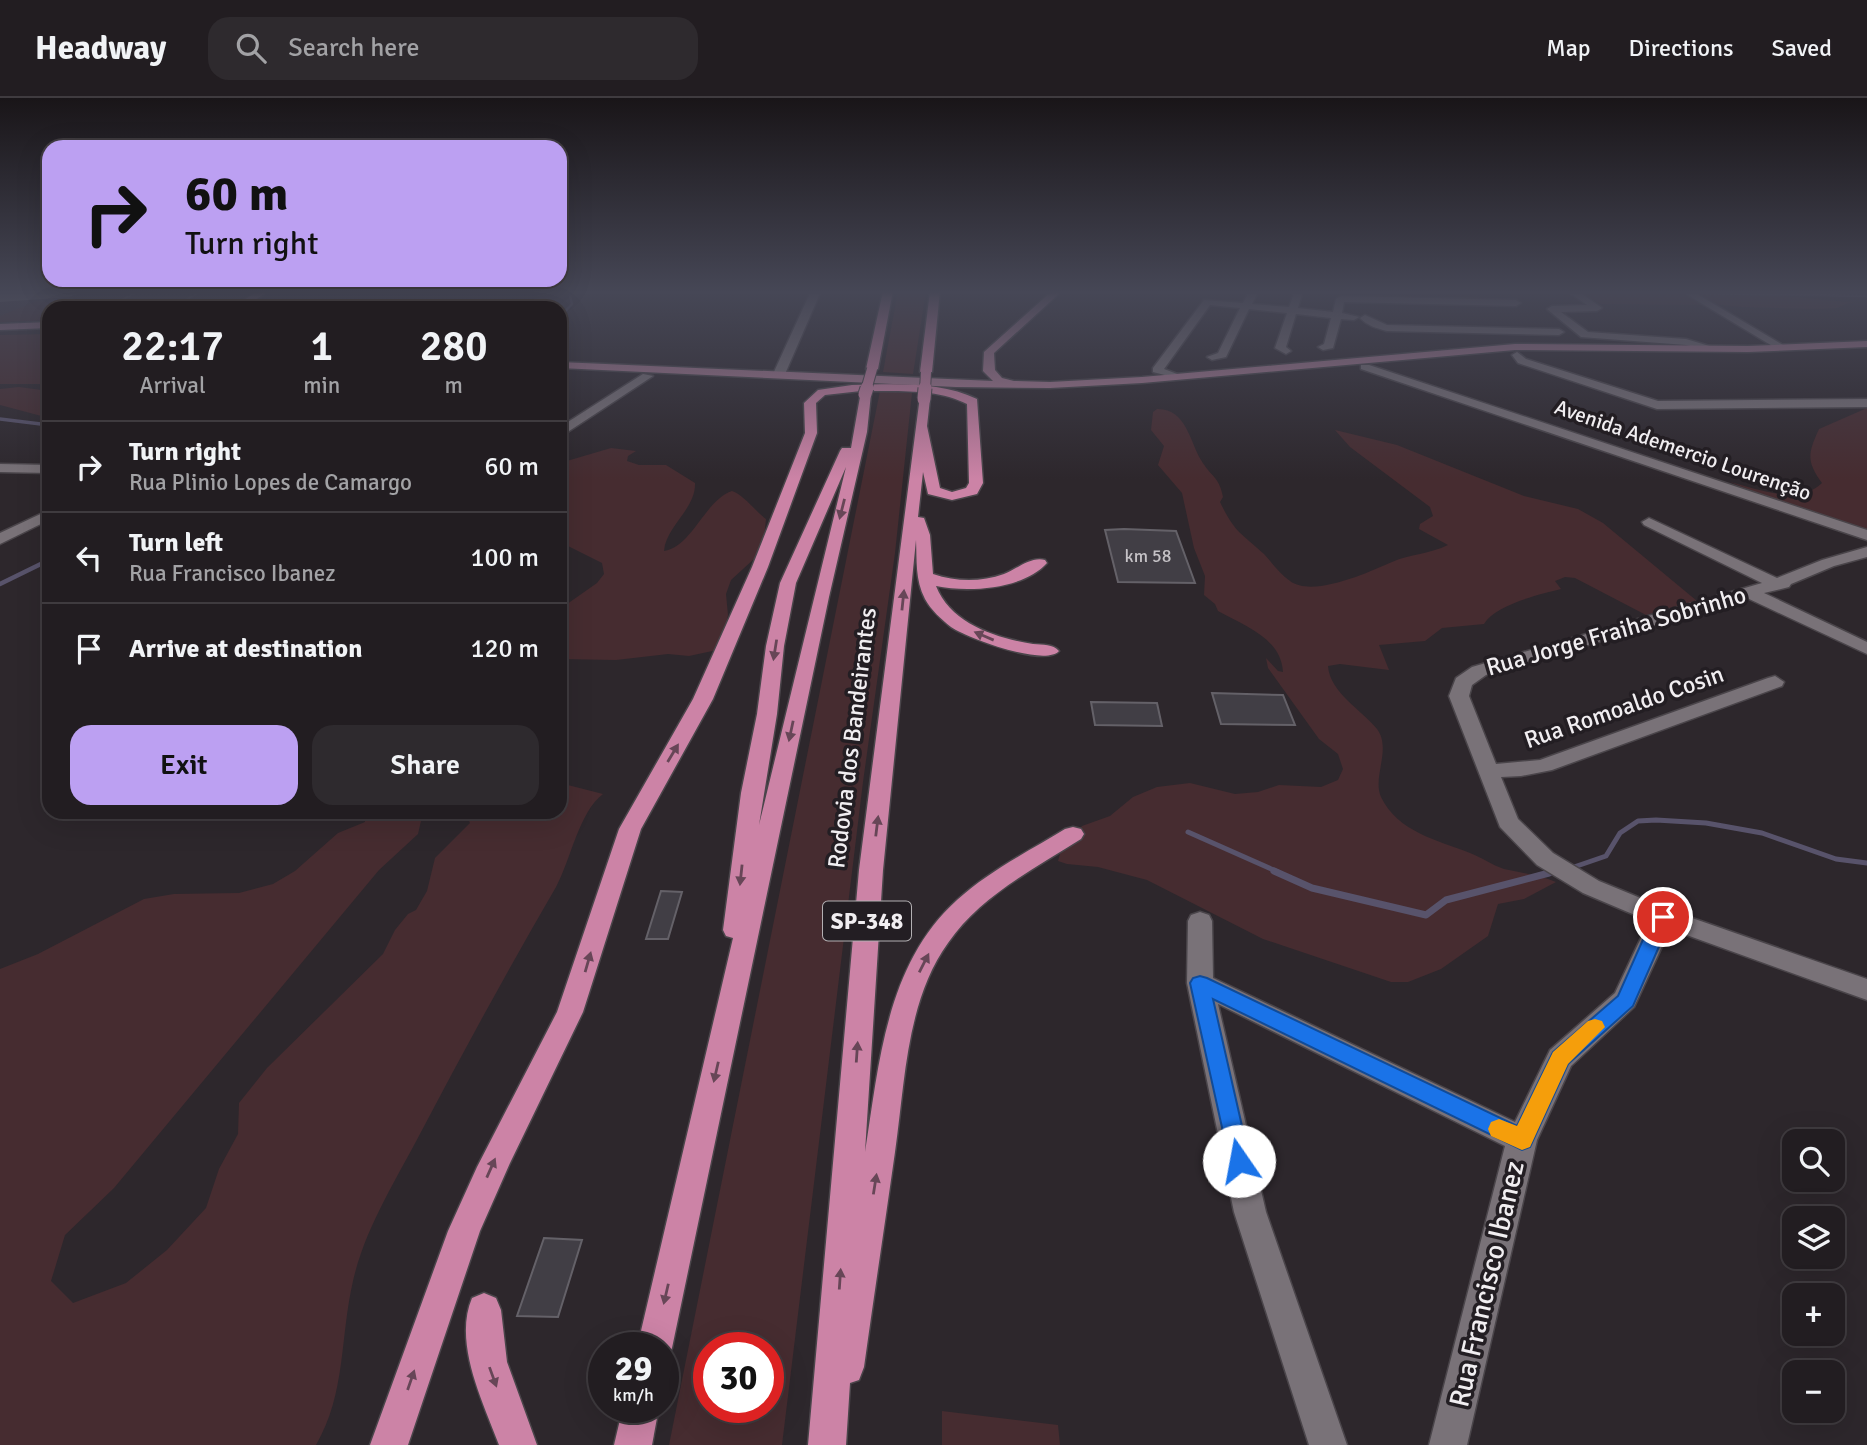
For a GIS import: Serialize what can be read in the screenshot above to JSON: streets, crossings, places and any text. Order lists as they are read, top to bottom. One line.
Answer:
{"streets":{"highway":["Rodovia dos Bandeirantes","SP-348"],"street":["Avenida Ademercio Lourenção","Rua Jorge Fraiha Sobrinho","Rua Romoaldo Cosin","Rua Francisco Ibanez"]},"crossings":[["Rua Jorge Fraiha Sobrinho","Rua Romoaldo Cosin"],["Rua Jorge Fraiha Sobrinho","Rua Francisco Ibanez"]],"house_numbers":["km 58"],"page":{"header":"Headway","search":"Search here","nav":["Map","Directions","Saved"],"turn":["60 m","Turn right"],"eta":["22:17","Arrival","1","min","280","m"],"list":[{"name":"Turn right","note":"Rua Plinio Lopes de Camargo","value":"60 m"},{"name":"Turn left","note":"Rua Francisco Ibanez","value":"100 m"},{"name":"Arrive at destination","value":"120 m"}],"buttons":["Exit","Share"],"map_buttons":["+","−"],"speed":"29 km/h","limit":"30"}}
